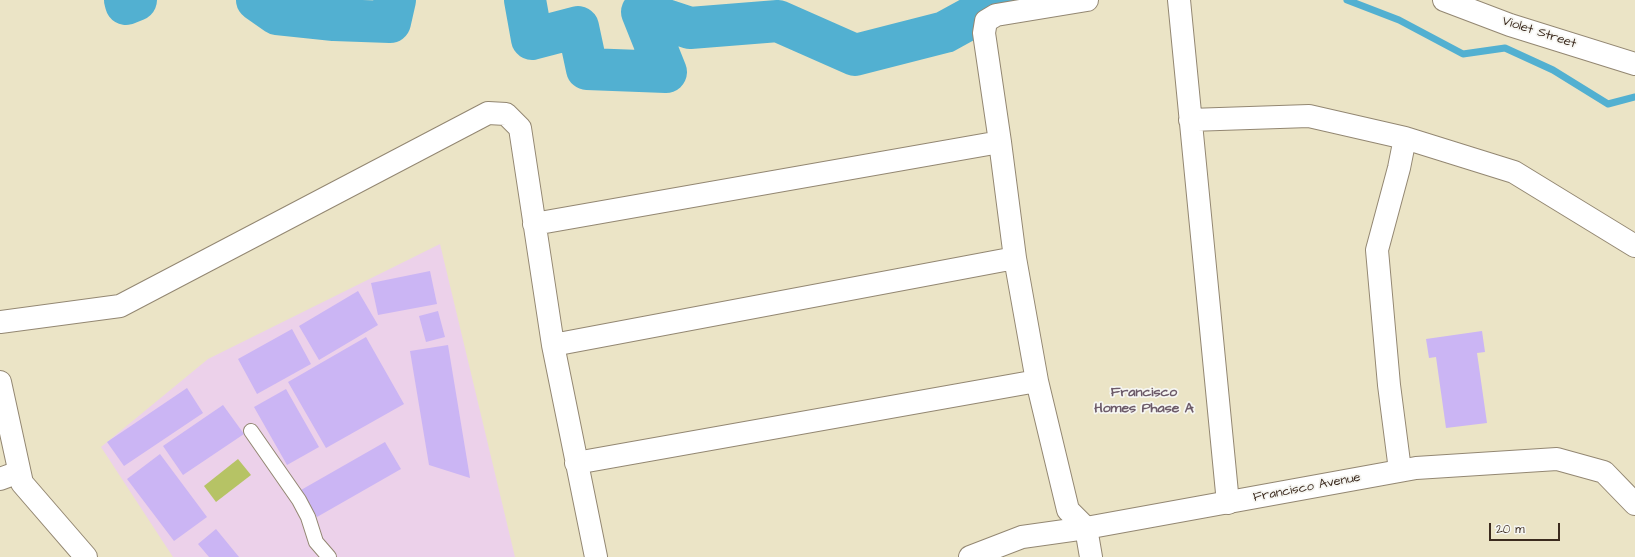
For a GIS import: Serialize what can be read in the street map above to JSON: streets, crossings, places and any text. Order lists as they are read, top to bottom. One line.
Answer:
{"streets":{"street":["Violet Street","Francisco Avenue"]},"districts":["Francisco Homes Phase A"],"scale_bar":"20 m"}
